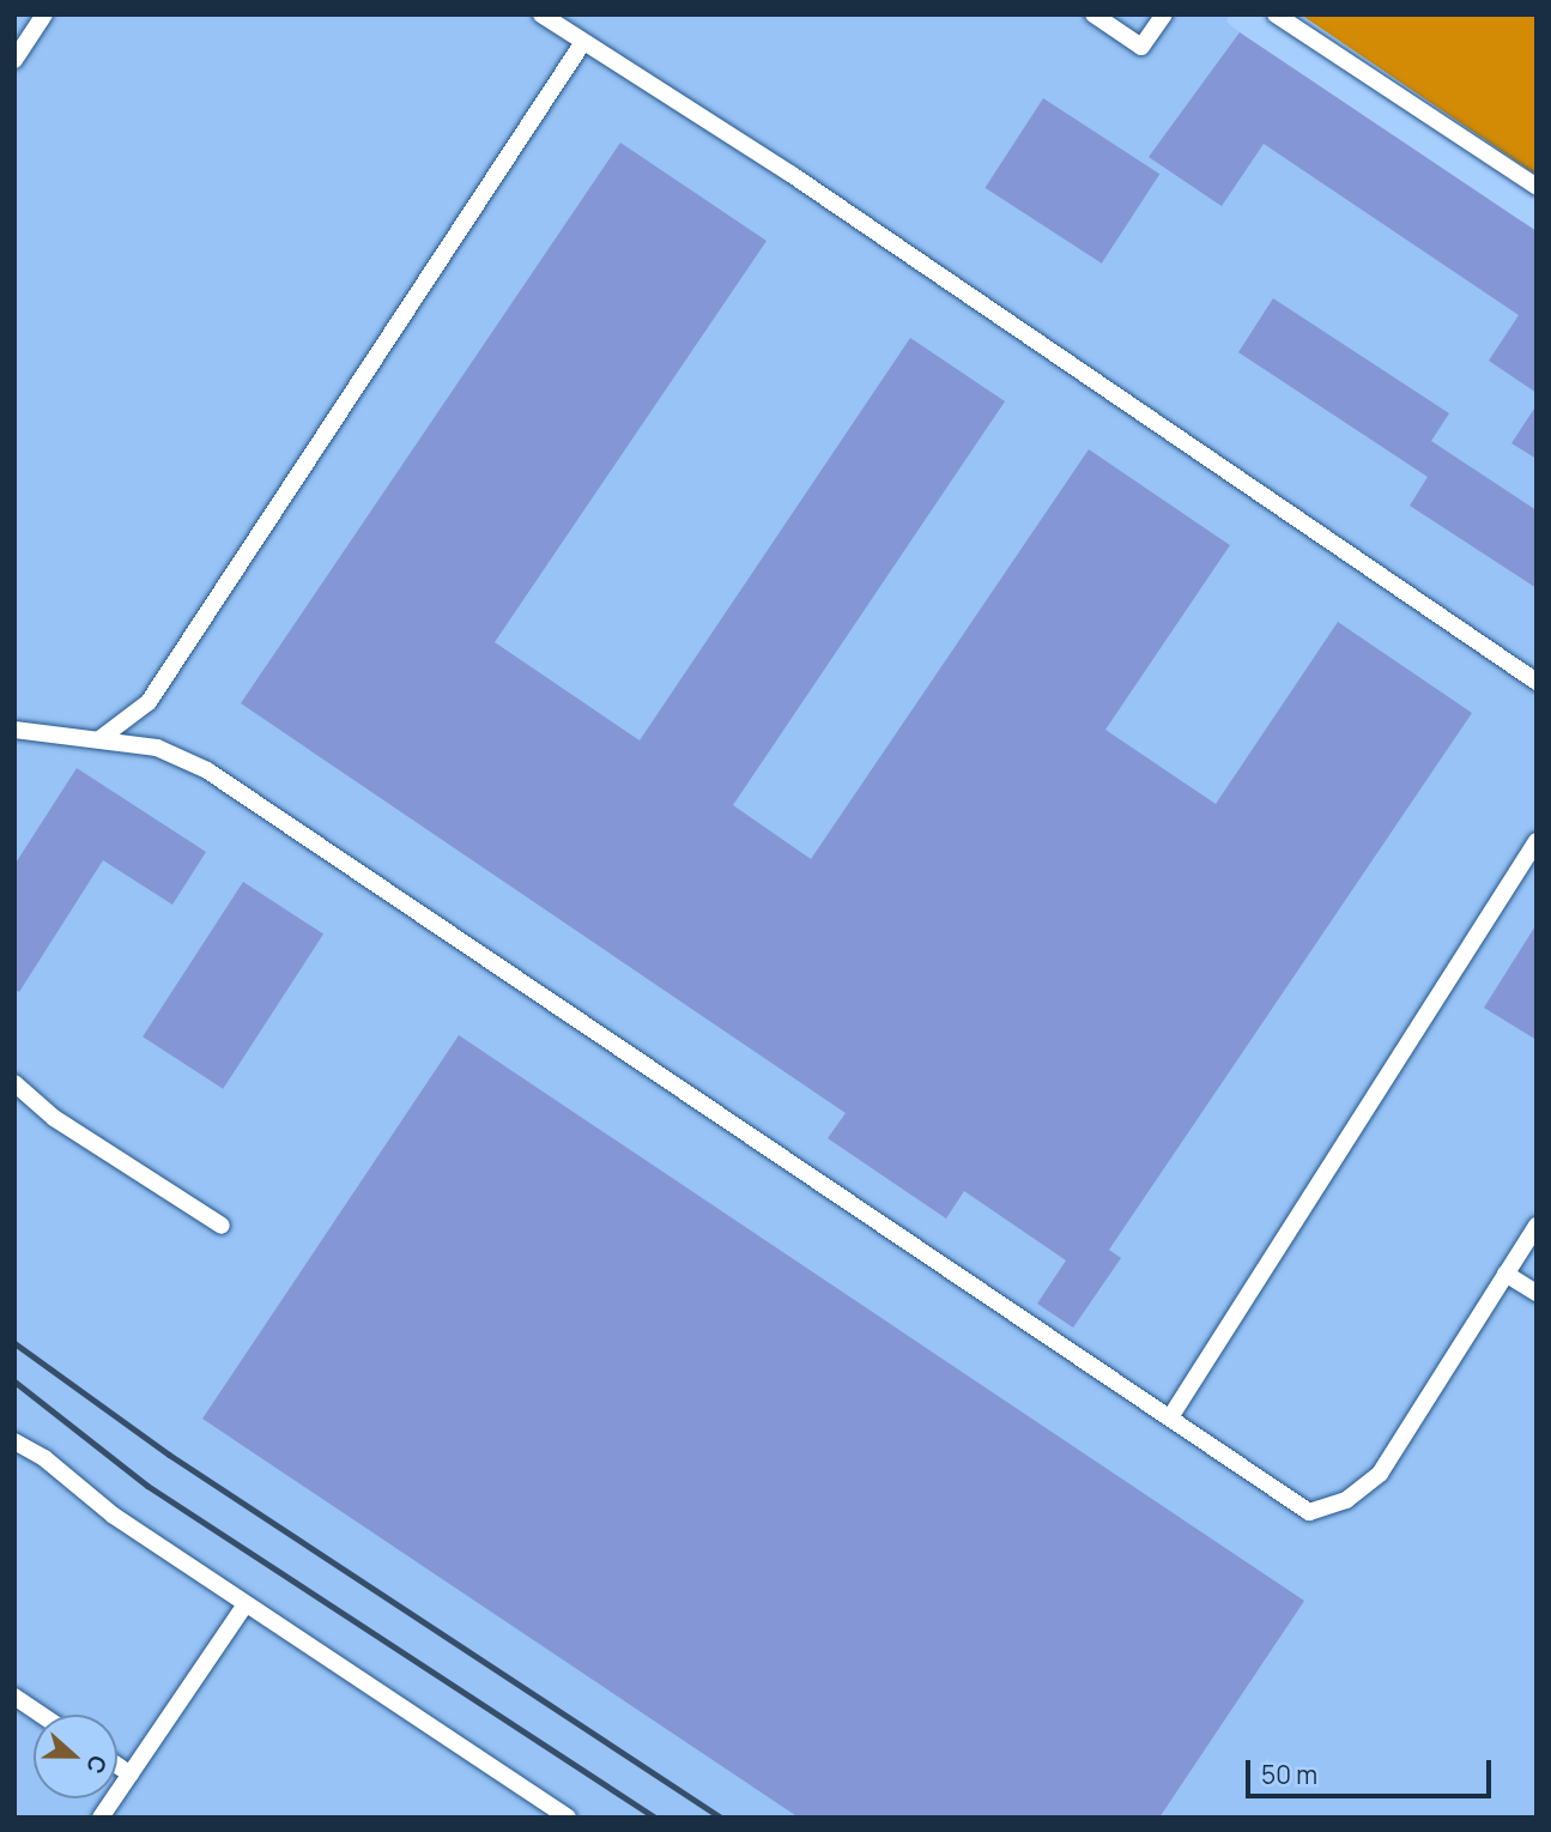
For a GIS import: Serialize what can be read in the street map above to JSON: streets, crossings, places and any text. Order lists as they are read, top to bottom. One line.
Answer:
{"scale_bar":"50 m","north":"right"}
